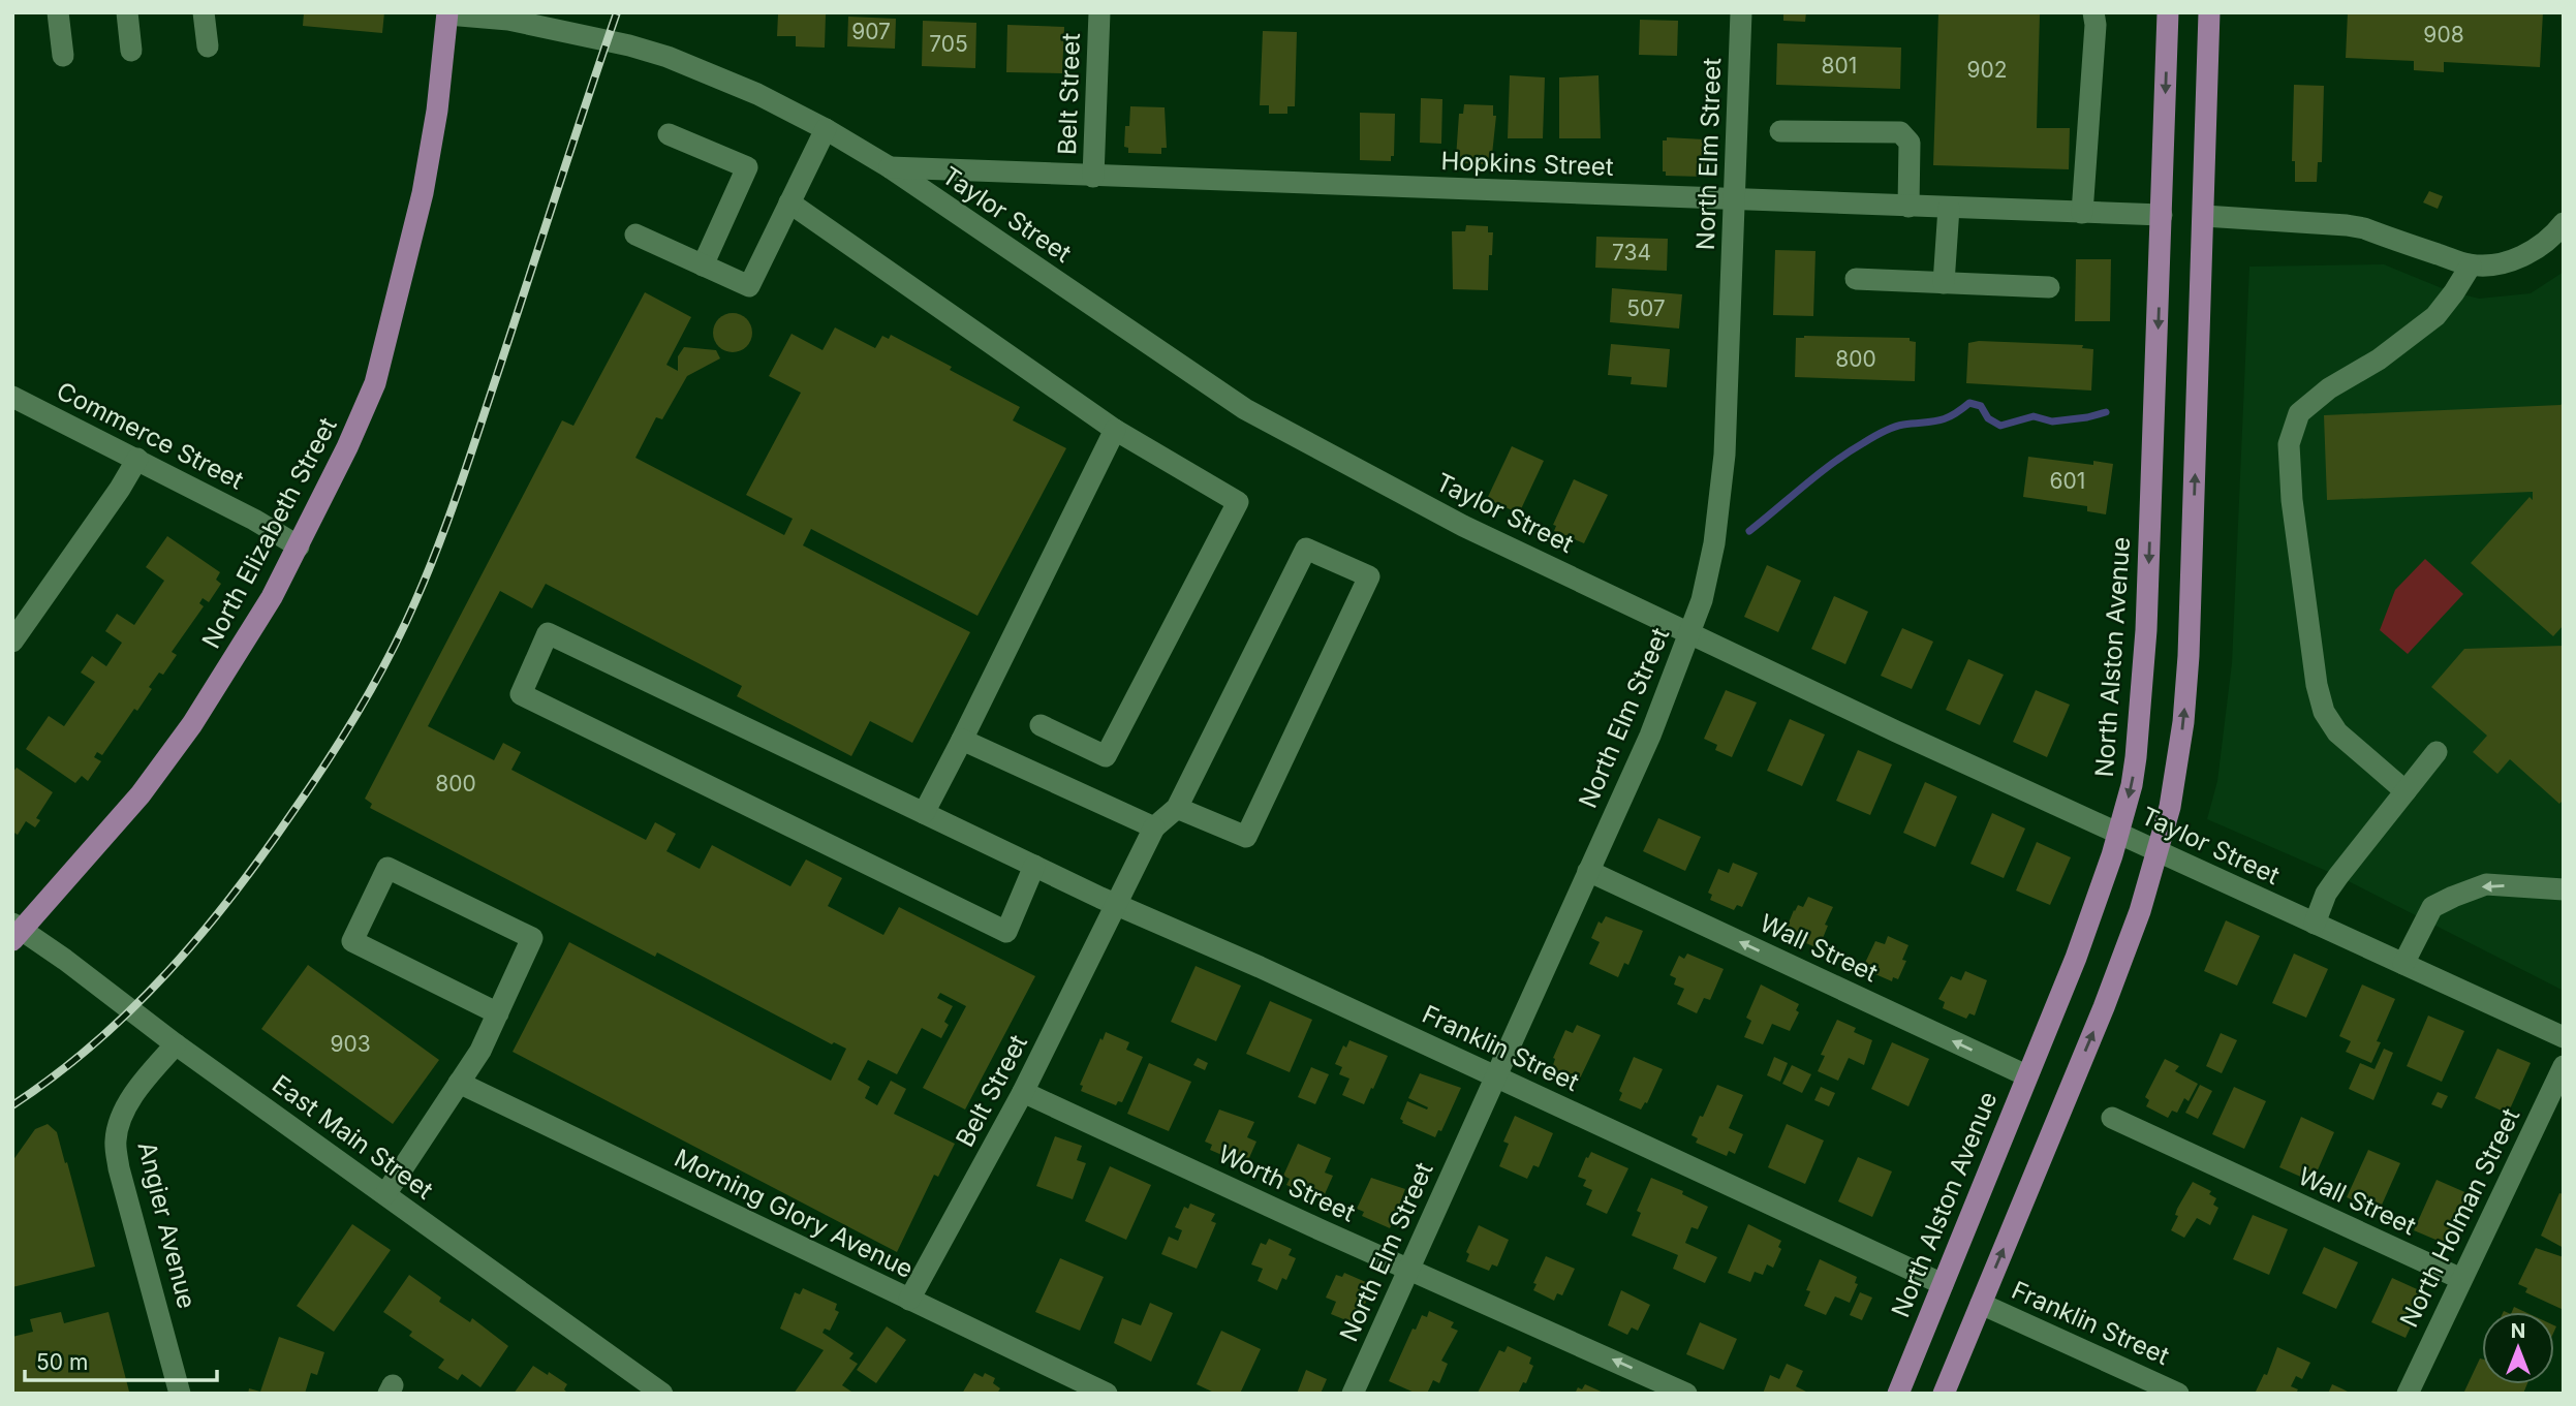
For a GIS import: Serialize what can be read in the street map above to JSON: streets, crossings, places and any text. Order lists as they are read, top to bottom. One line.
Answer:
{"streets":{"main road":["North Elizabeth Street","North Alston Avenue"],"street":["Belt Street","North Elm Street","Hopkins Street","Taylor Street","Commerce Street","Wall Street","Franklin Street","East Main Street","Worth Street","Morning Glory Avenue","North Holman Street","Angier Avenue"]},"crossings":[["Belt Street","Hopkins Street"],["Belt Street","Franklin Street"],["Belt Street","Worth Street"],["Belt Street","Morning Glory Avenue"],["North Elm Street","Hopkins Street"],["North Elm Street","Taylor Street"],["North Elm Street","Wall Street"],["North Elm Street","Franklin Street"],["North Elm Street","Worth Street"],["Hopkins Street","Taylor Street"],["Hopkins Street","North Alston Avenue"],["Taylor Street","North Elizabeth Street"],["Taylor Street","North Alston Avenue"],["Commerce Street","North Elizabeth Street"],["North Elizabeth Street","East Main Street"],["North Alston Avenue","Wall Street"],["North Alston Avenue","Franklin Street"],["Wall Street","North Holman Street"],["East Main Street","Angier Avenue"]],"one_way":["Wall Street","Worth Street"],"house_numbers":["907","908","705","801","902","734","507","800","601","800","903"],"scale_bar":"50 m","north":"top"}
